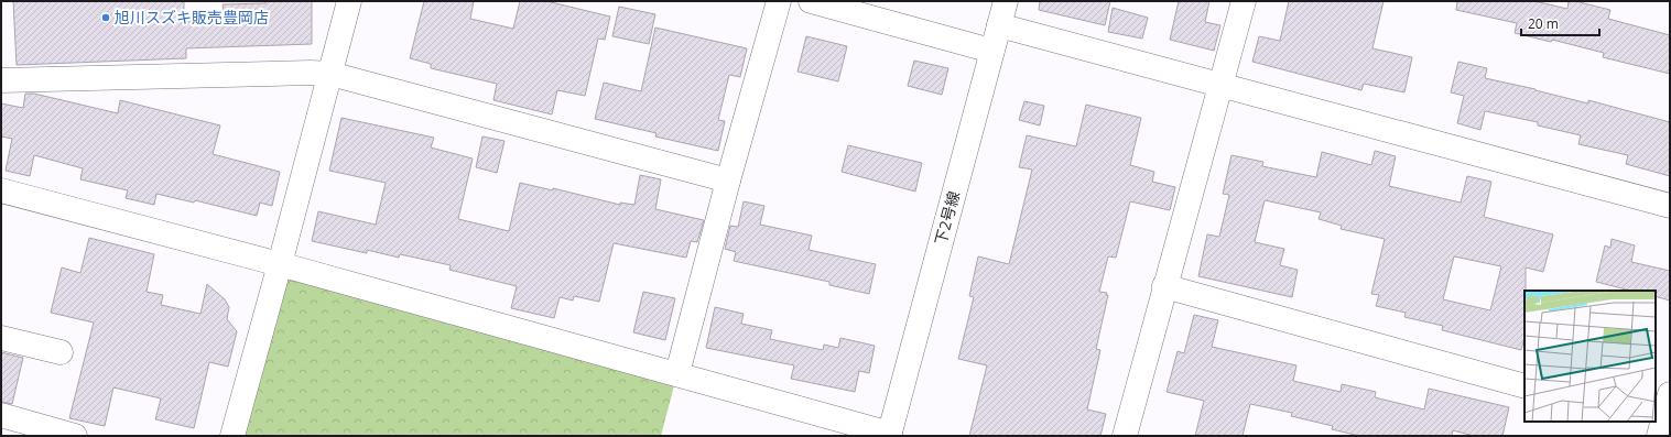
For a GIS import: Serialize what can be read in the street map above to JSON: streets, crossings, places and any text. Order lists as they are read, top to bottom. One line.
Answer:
{"streets":{"street":["下2号線"]},"places":["旭川スズキ販売豊岡店"],"scale_bar":"20 m"}
